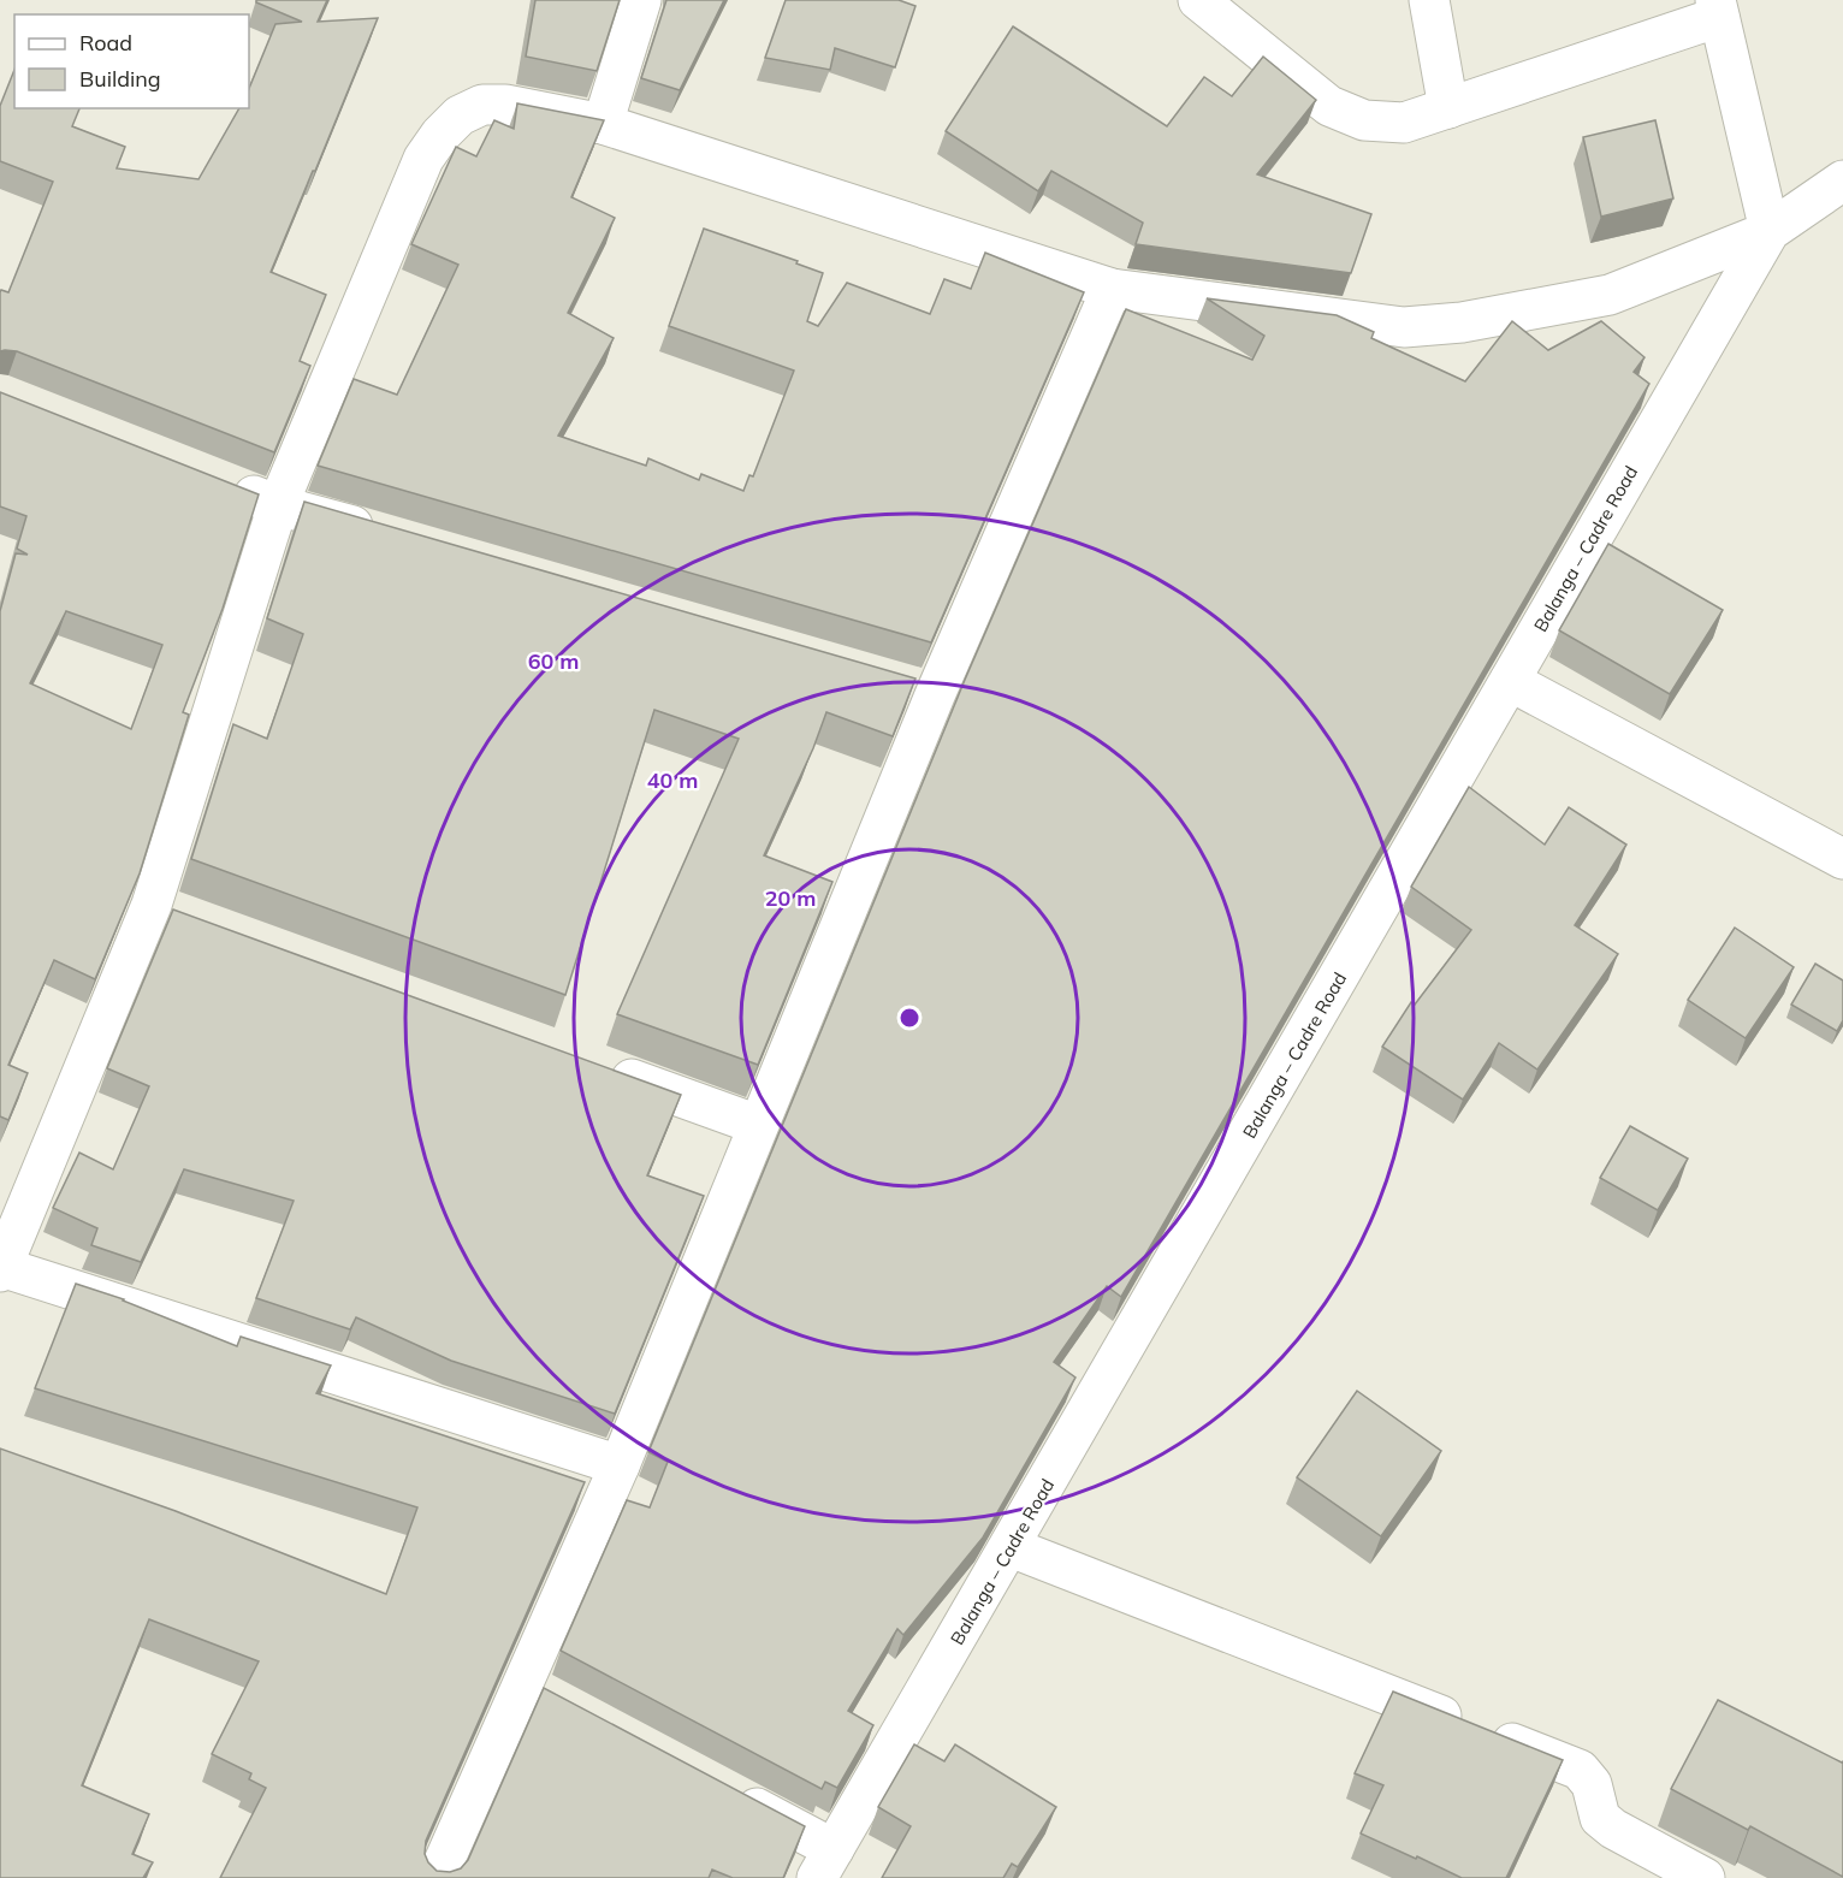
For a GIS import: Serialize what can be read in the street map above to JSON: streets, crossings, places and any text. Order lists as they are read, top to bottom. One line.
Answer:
{"streets":{"street":["Balanga – Cadre Road"]},"legend":["Road","Building"],"rings":["60 m","40 m","20 m"]}
